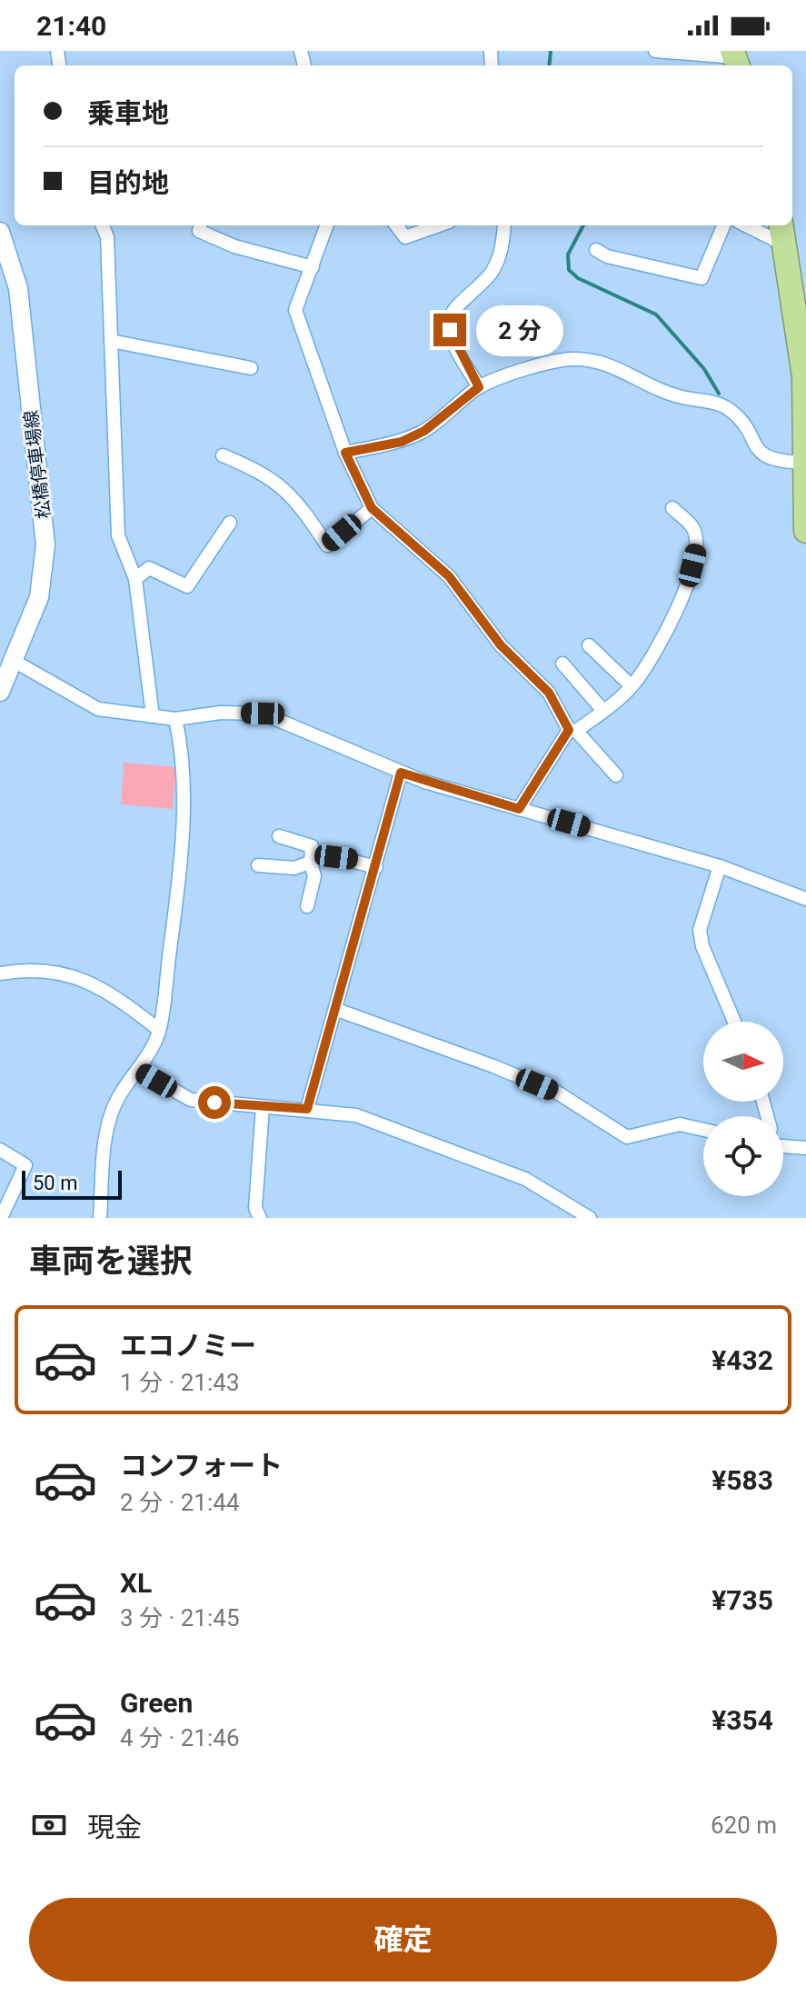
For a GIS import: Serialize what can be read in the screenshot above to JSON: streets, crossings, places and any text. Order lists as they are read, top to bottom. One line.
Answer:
{"streets":{"main road":["松橋停車場線"]},"scale_bar":"50 m","north":"right","page":{"status":"21:40","banner":["乗車地","目的地"],"bubble":"2 分","scale":"50 m","heading":"車両を選択","list":[{"name":"エコノミー","note":"1 分 · 21:43","value":"¥432"},{"name":"コンフォート","note":"2 分 · 21:44","value":"¥583"},{"name":"XL","note":"3 分 · 21:45","value":"¥735"},{"name":"Green","note":"4 分 · 21:46","value":"¥354"}],"pay":["現金","620 m"],"buttons":"確定"}}
